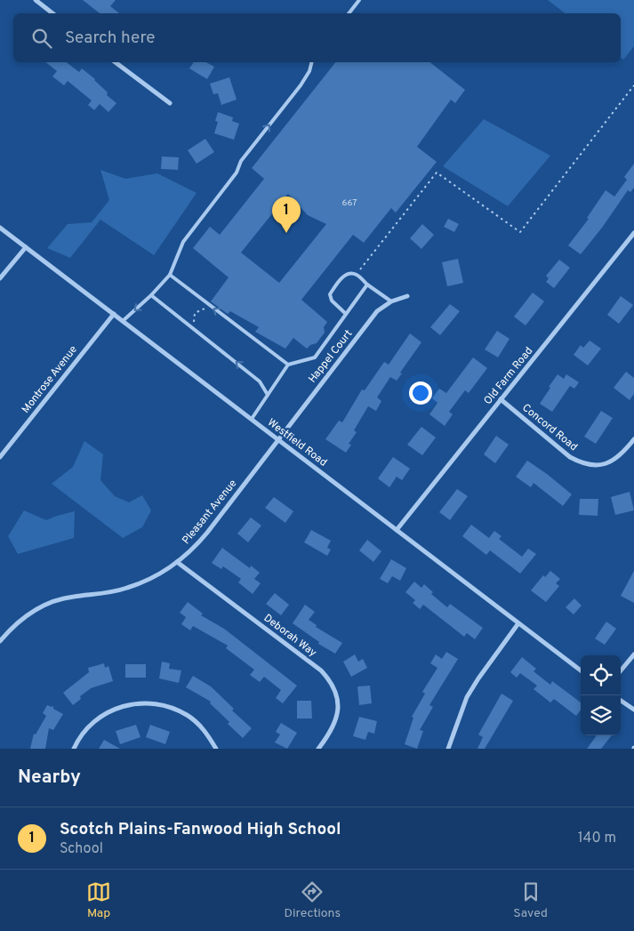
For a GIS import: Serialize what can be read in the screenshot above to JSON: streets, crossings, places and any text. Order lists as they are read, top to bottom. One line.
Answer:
{"streets":{"street":["Happel Court","Old Farm Road","Montrose Avenue","Concord Road","Westfield Road","Pleasant Avenue","Deborah Way"]},"crossings":[["Happel Court","Westfield Road"],["Happel Court","Pleasant Avenue"],["Old Farm Road","Concord Road"],["Old Farm Road","Westfield Road"],["Montrose Avenue","Westfield Road"],["Westfield Road","Pleasant Avenue"],["Pleasant Avenue","Deborah Way"]],"house_numbers":["667"],"page":{"search":"Search here","pins":"1","heading":"Nearby","list":[{"mark":"1","name":"Scotch Plains-Fanwood High School","note":"School","value":"140 m"}],"nav":["Map","Directions","Saved"]}}
